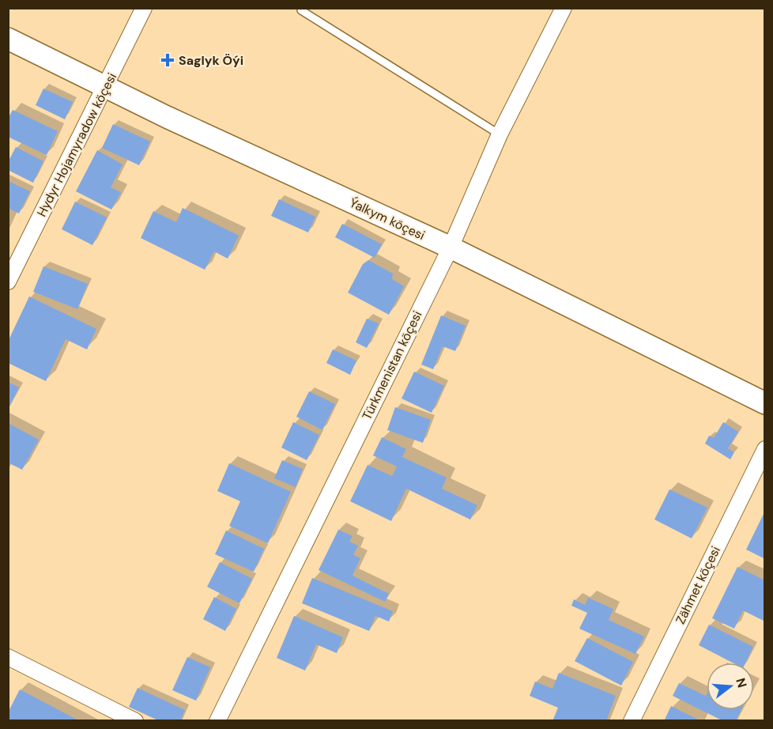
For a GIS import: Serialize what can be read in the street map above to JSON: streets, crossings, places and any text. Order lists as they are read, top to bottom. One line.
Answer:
{"streets":{"main road":["Ýalkym köçesi"],"street":["Hydyr Hojamyradow köçesi","Türkmenistan köçesi","Zähmet köçesi"]},"crossings":[["Hydyr Hojamyradow köçesi","Ýalkym köçesi"],["Ýalkym köçesi","Türkmenistan köçesi"]],"places":{"health":["Saglyk Öýi"]},"north":"right"}
